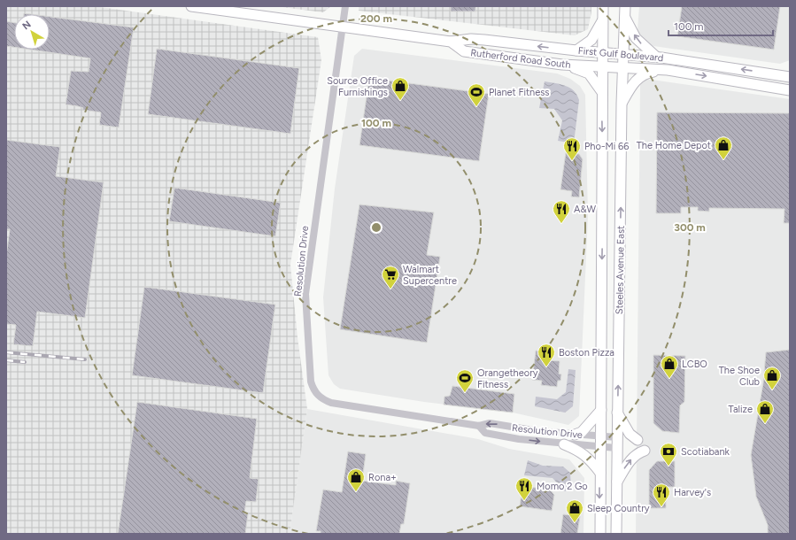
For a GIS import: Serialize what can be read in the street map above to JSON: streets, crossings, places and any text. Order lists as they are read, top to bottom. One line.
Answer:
{"streets":{"main road":["First Gulf Boulevard","Rutherford Road South","Steeles Avenue East"],"street":["Resolution Drive"]},"crossings":[["First Gulf Boulevard","Rutherford Road South"],["First Gulf Boulevard","Steeles Avenue East"],["Rutherford Road South","Resolution Drive"],["Rutherford Road South","Steeles Avenue East"],["Resolution Drive","Steeles Avenue East"]],"places":{"shop":["Source Office Furnishings","The Home Depot","LCBO","The Shoe Club","Talize","Rona+","Sleep Country"],"sports":["Planet Fitness","Orangetheory Fitness"],"restaurant":["Pho-Mi 66","A&W","Boston Pizza","Momo 2 Go","Harvey's"],"supermarket":["Walmart Supercentre"],"bank":["Scotiabank"]},"scale_bar":"100 m","north":"top left","rings":["200 m","100 m","300 m"]}
